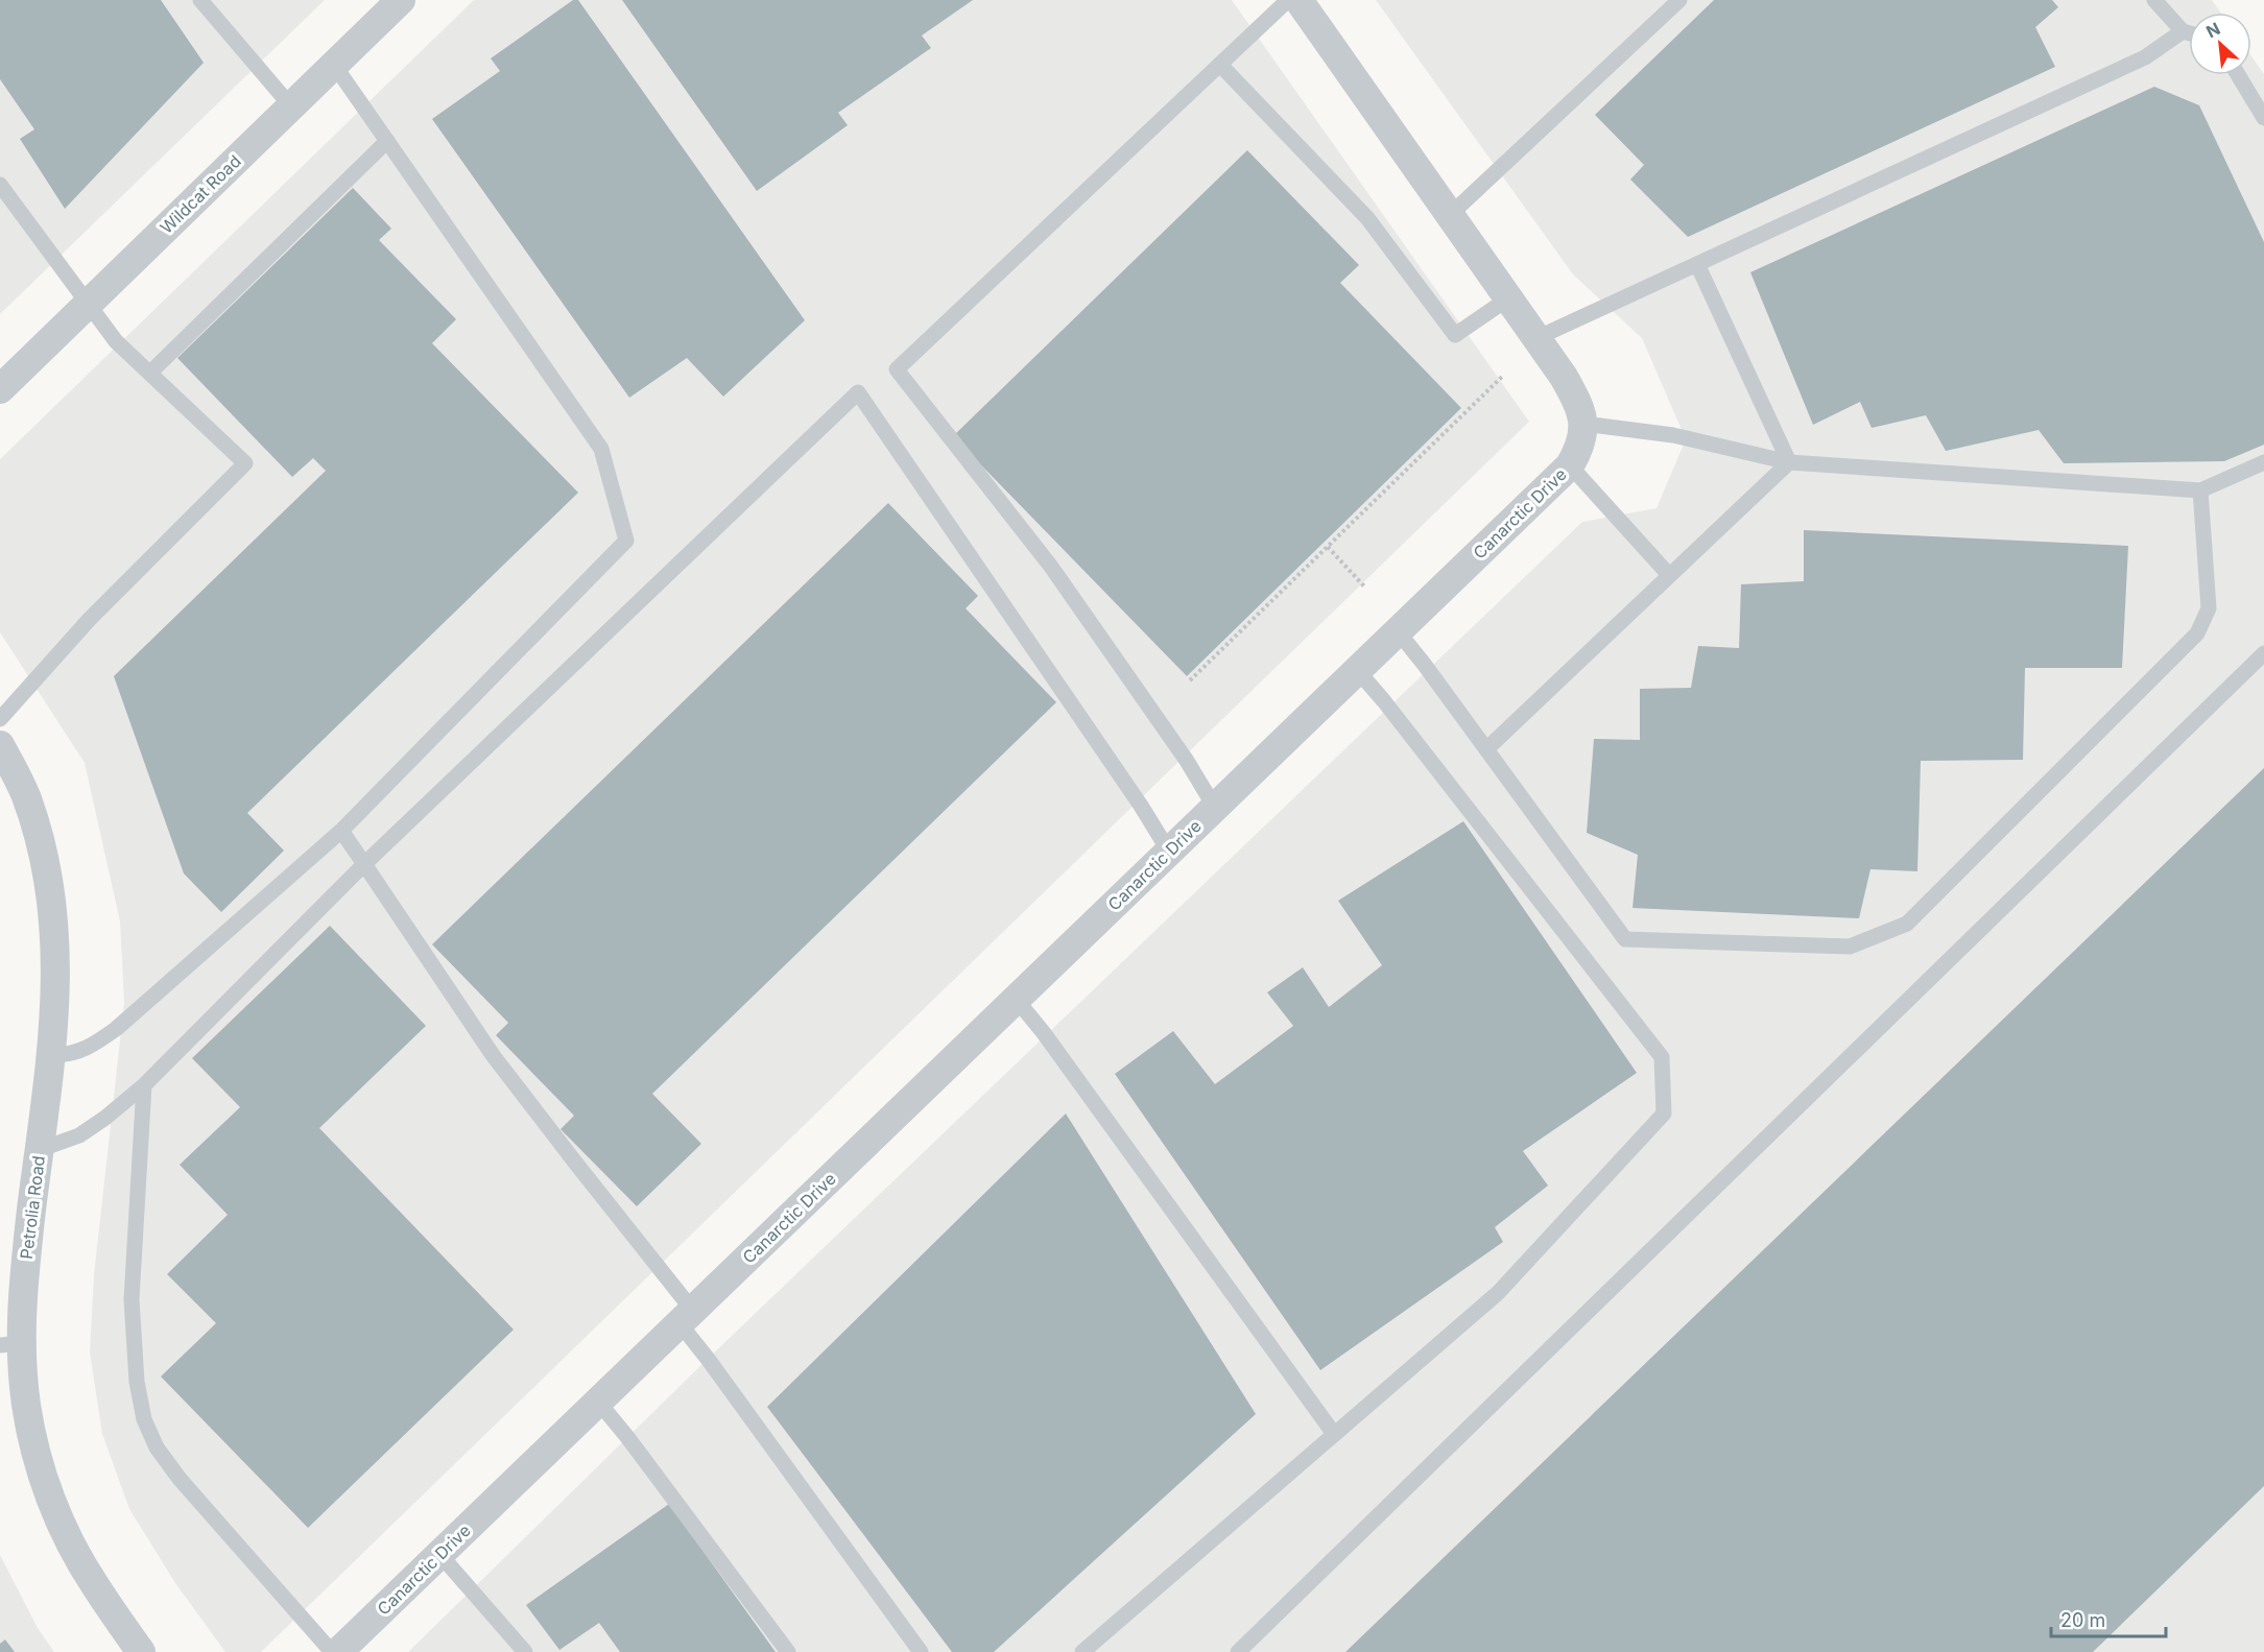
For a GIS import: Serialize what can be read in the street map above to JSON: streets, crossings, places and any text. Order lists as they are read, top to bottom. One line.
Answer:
{"streets":{"street":["Wildcat Road","Canarctic Drive","Petrolia Road"]},"scale_bar":"20 m","north":"top left"}
